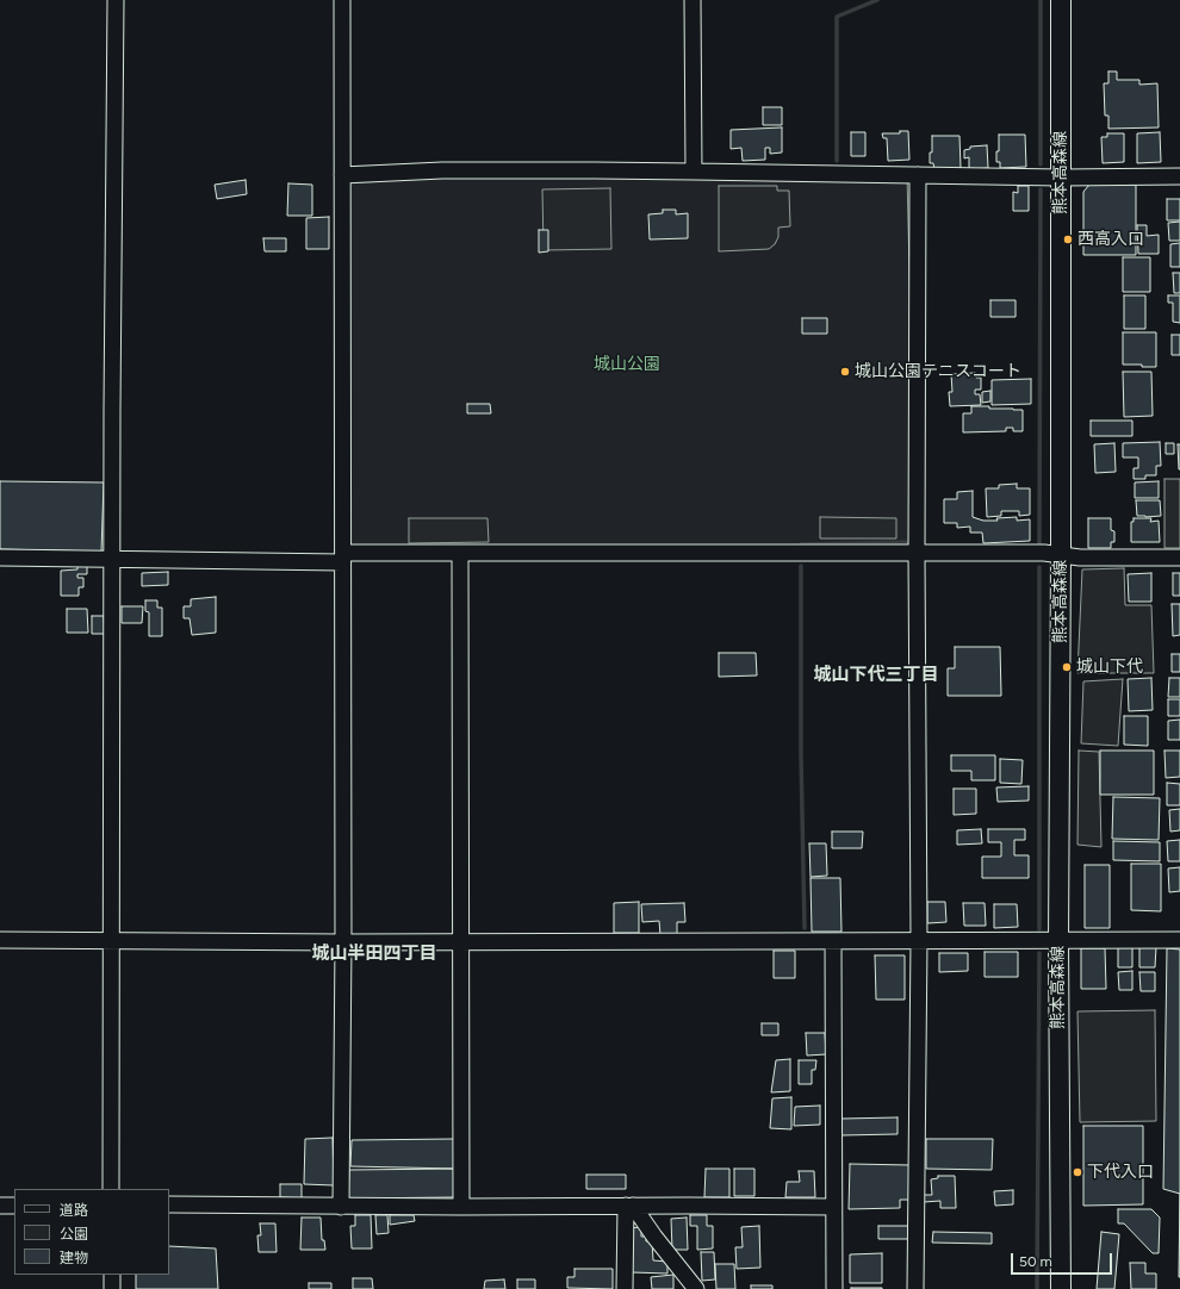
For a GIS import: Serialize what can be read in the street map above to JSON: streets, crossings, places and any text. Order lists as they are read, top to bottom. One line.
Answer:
{"streets":{"main road":["熊本高森線"]},"districts":["城山下代三丁目","城山半田四丁目"],"parks":["城山公園"],"places":["西高入口","城山公園テニスコート","城山下代","下代入口"],"legend":["道路","公園","建物"],"scale_bar":"50 m"}
